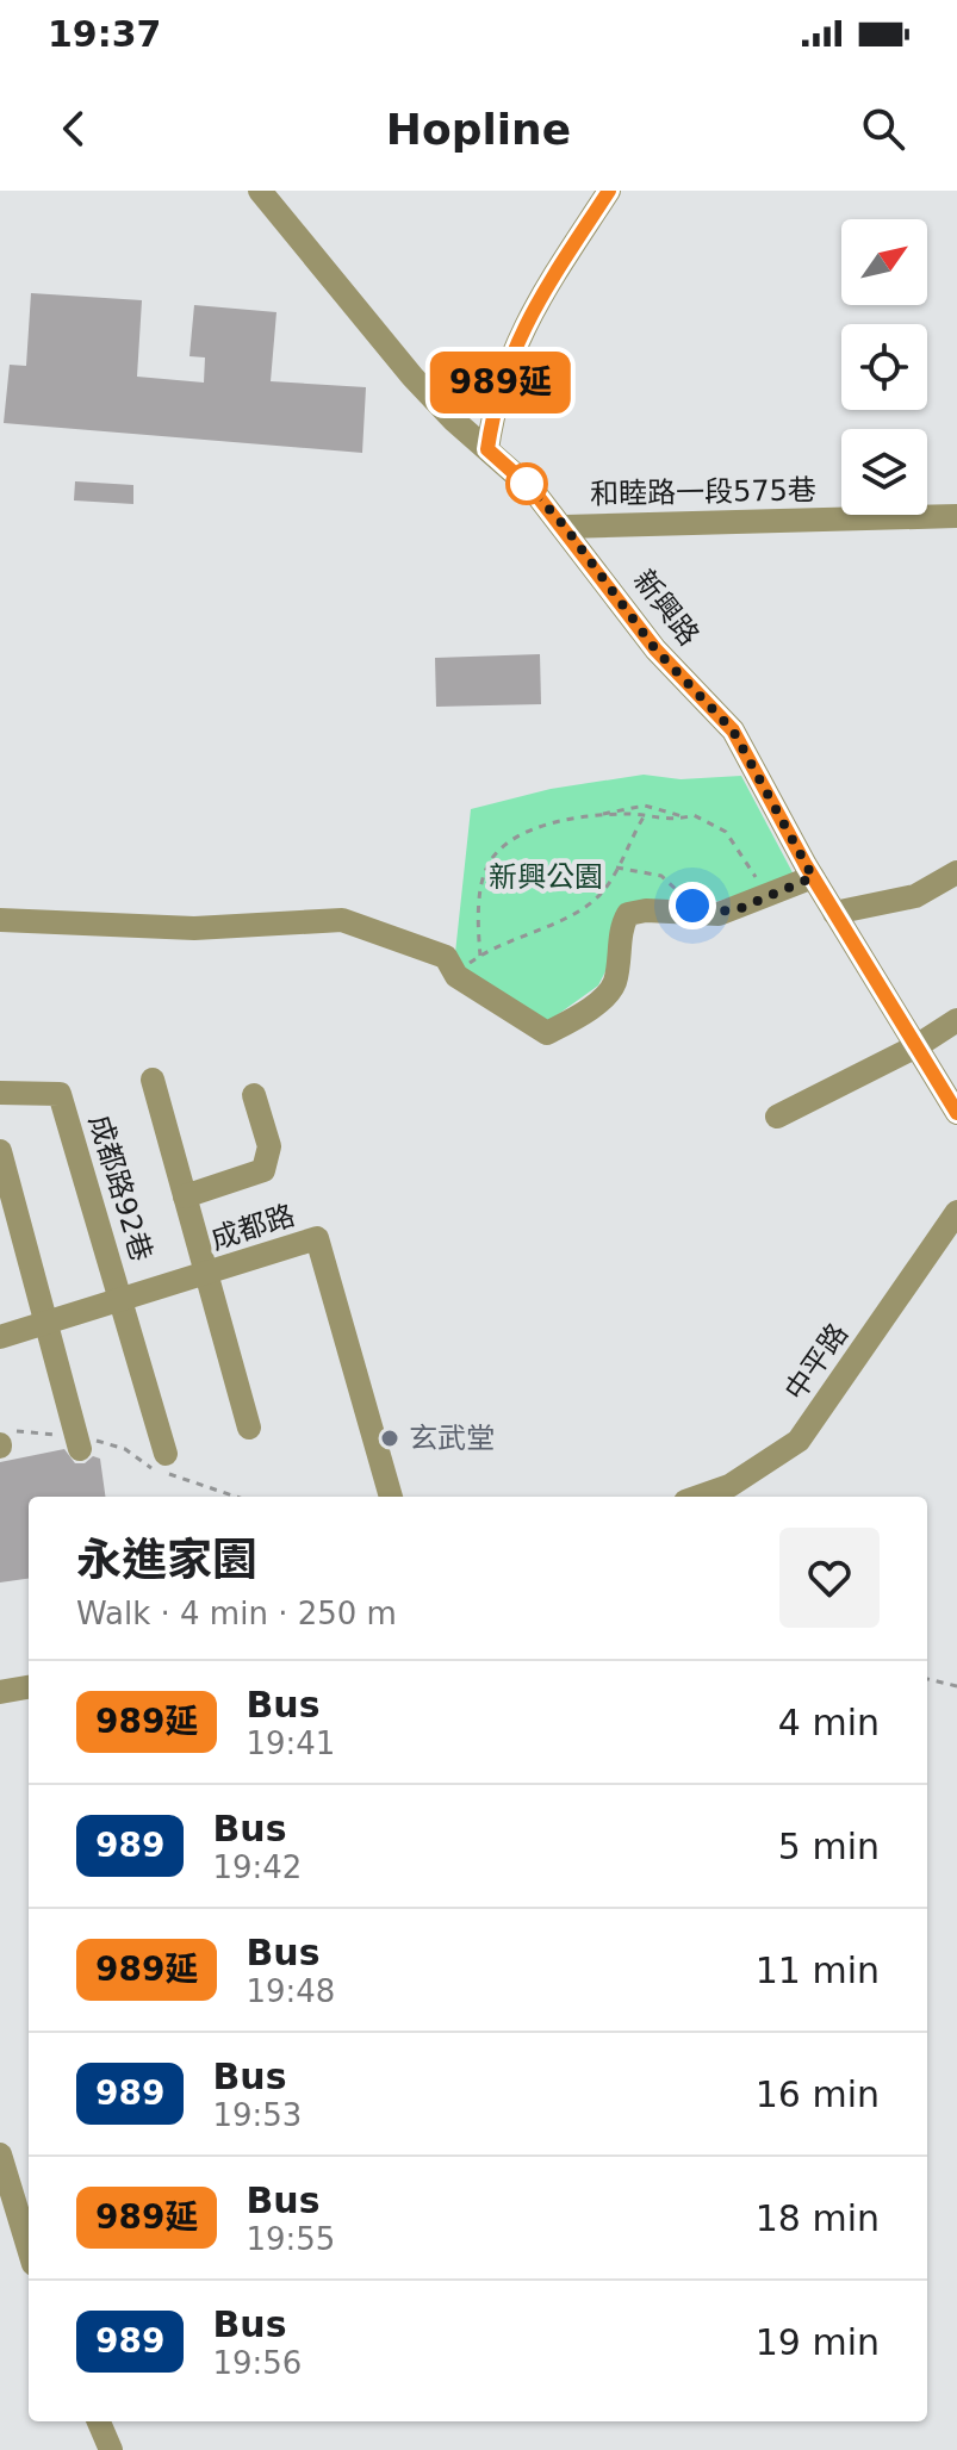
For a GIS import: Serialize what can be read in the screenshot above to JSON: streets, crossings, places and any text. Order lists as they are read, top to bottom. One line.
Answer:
{"streets":{"street":["和睦路一段575巷","新興路","成都路92巷","成都路","中平路"]},"crossings":[["和睦路一段575巷","新興路"],["成都路92巷","成都路"]],"parks":["新興公園"],"places":["玄武堂"],"lines":["bus line 989延"],"north":"top right","page":{"status":"19:37","header":"Hopline","on_map":"989延","heading":["永進家園","Walk · 4 min · 250 m"],"list":[{"mark":"989延","name":"Bus","note":"19:41","value":"4 min"},{"mark":"989","name":"Bus","note":"19:42","value":"5 min"},{"mark":"989延","name":"Bus","note":"19:48","value":"11 min"},{"mark":"989","name":"Bus","note":"19:53","value":"16 min"},{"mark":"989延","name":"Bus","note":"19:55","value":"18 min"},{"mark":"989","name":"Bus","note":"19:56","value":"19 min"}]}}
